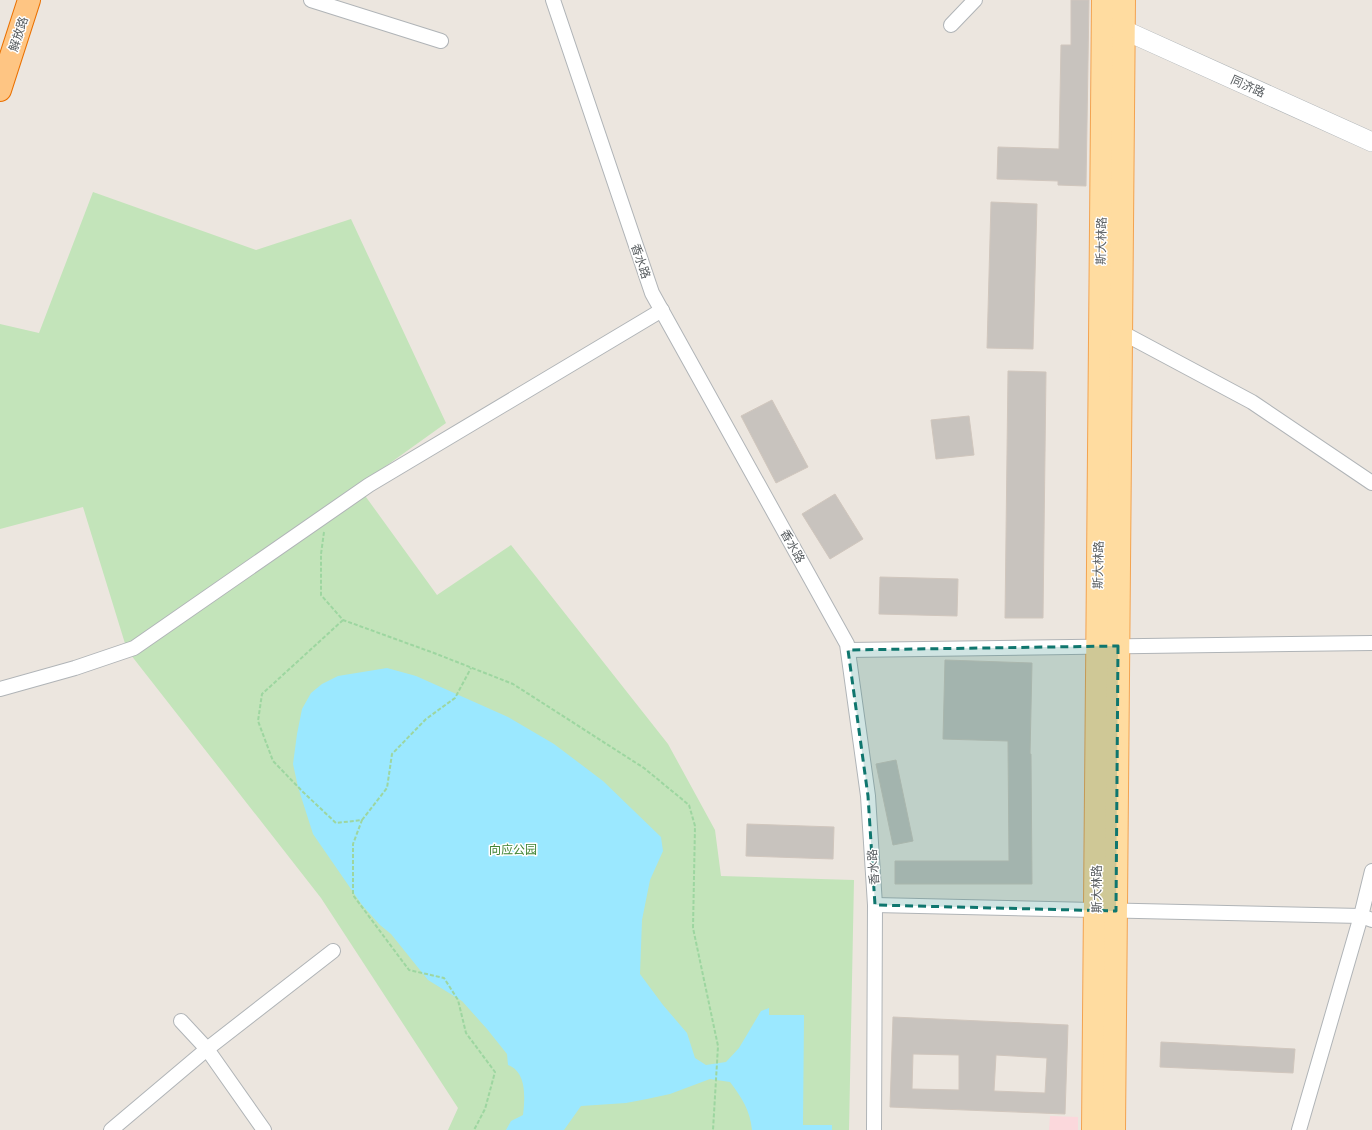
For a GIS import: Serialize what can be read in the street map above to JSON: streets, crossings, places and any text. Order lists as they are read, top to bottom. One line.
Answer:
{"streets":{"highway":["解放路"],"main road":["斯大林路"],"street":["同济路","香水路"]},"crossings":[["同济路","斯大林路"]],"parks":["向应公园"]}
